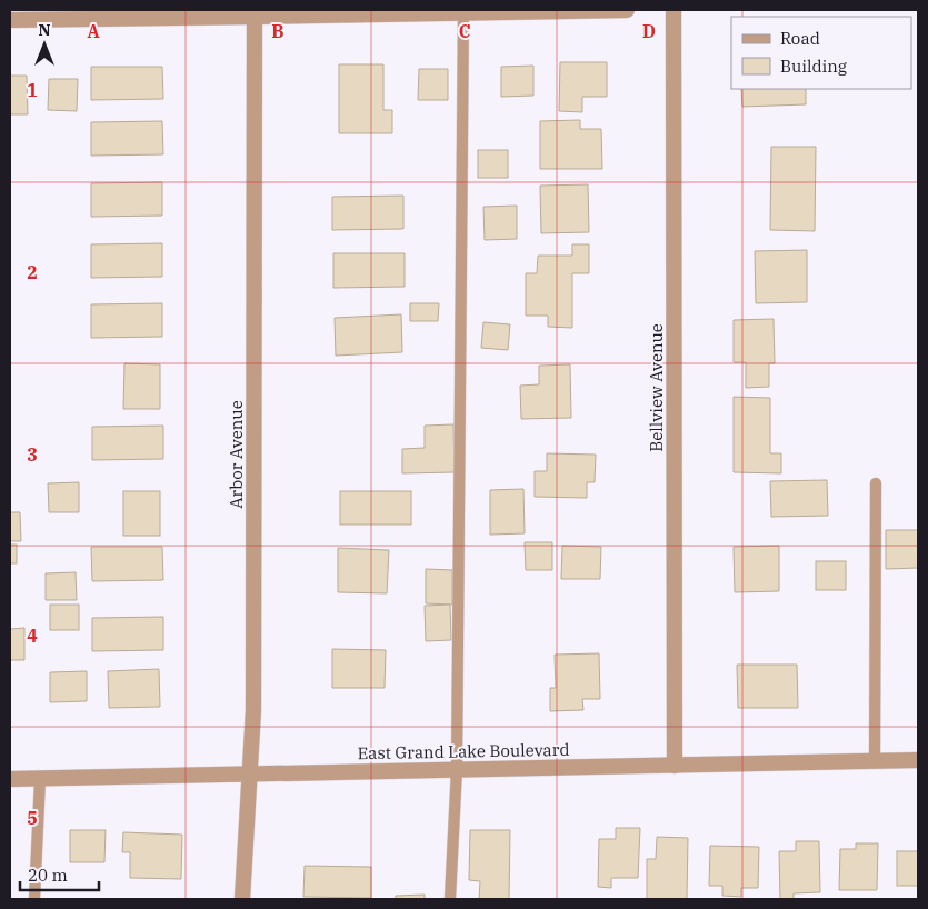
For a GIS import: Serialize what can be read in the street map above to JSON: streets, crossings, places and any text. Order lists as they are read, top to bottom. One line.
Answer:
{"streets":{"street":["Bellview Avenue","Arbor Avenue","East Grand Lake Boulevard"]},"crossings":[["Bellview Avenue","East Grand Lake Boulevard"],["Arbor Avenue","East Grand Lake Boulevard"]],"legend":["Road","Building"],"scale_bar":"20 m","north":"top","grid":{"columns":["A","B","C","D"],"rows":["1","2","3","4","5"]}}
